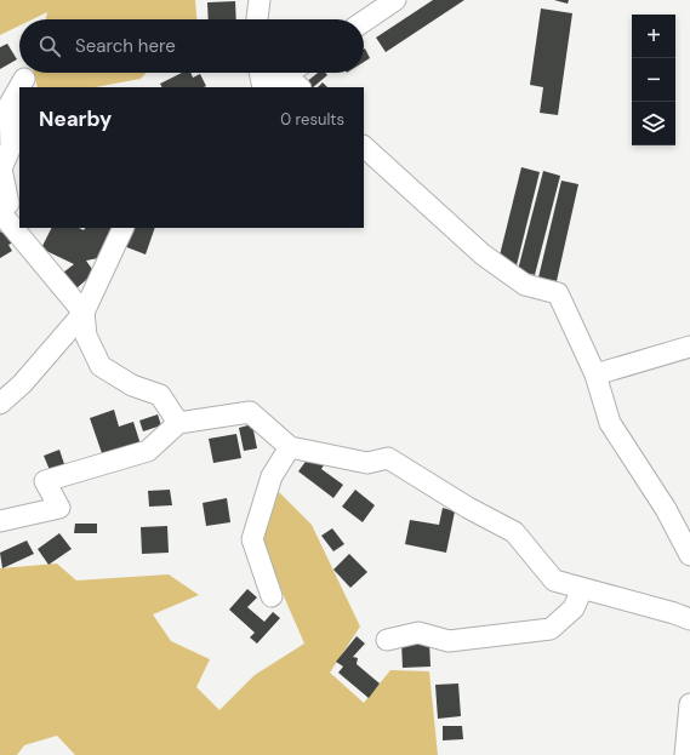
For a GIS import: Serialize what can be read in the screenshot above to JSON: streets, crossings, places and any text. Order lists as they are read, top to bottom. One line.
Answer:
{"page":{"map_buttons":["+","−"],"search":"Search here","heading":["Nearby","0 results"]}}
